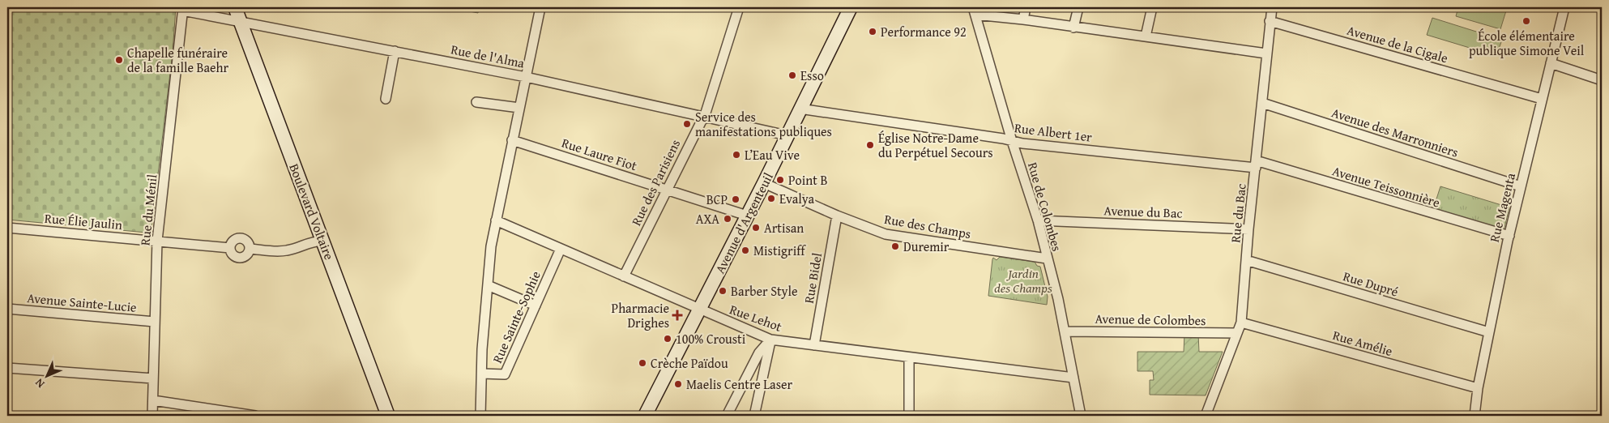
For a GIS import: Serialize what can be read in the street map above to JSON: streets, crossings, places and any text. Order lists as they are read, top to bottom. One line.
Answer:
{"streets":{"main road":["Boulevard Voltaire","Avenue d'Argenteuil"],"street":["Avenue de la Cigale","Rue de l'Alma","Rue Albert 1er","Avenue des Marronniers","Rue Laure Fiot","Rue des Parisiens","Avenue Teissonnière","Rue de Colombes","Rue Magenta","Rue du Ménil","Avenue du Bac","Rue du Bac","Rue Élie Jaulin","Rue des Champs","Rue Bidel","Rue Dupré","Avenue Sainte-Lucie","Rue Sainte-Sophie","Rue Lehot","Avenue de Colombes","Rue Amélie"]},"crossings":[["Avenue de la Cigale","Rue Magenta"],["Avenue de la Cigale","Rue du Bac"],["Rue de l'Alma","Rue des Parisiens"],["Rue de l'Alma","Rue du Ménil"],["Rue de l'Alma","Boulevard Voltaire"],["Rue de l'Alma","Avenue d'Argenteuil"],["Rue Albert 1er","Avenue Teissonnière"],["Rue Albert 1er","Rue de Colombes"],["Rue Albert 1er","Rue du Bac"],["Rue Albert 1er","Avenue d'Argenteuil"],["Avenue des Marronniers","Rue Magenta"],["Avenue des Marronniers","Rue du Bac"],["Rue Laure Fiot","Rue des Parisiens"],["Rue Laure Fiot","Avenue d'Argenteuil"],["Rue des Parisiens","Rue Lehot"],["Avenue Teissonnière","Rue Magenta"],["Avenue Teissonnière","Rue du Bac"],["Rue de Colombes","Avenue du Bac"],["Rue de Colombes","Rue des Champs"],["Rue de Colombes","Rue Lehot"],["Rue de Colombes","Avenue de Colombes"],["Rue Magenta","Rue Dupré"],["Rue Magenta","Rue Amélie"],["Rue du Ménil","Rue Élie Jaulin"],["Rue du Ménil","Avenue Sainte-Lucie"],["Boulevard Voltaire","Rue Élie Jaulin"],["Avenue du Bac","Rue du Bac"],["Rue du Bac","Rue Dupré"],["Rue du Bac","Avenue de Colombes"],["Rue du Bac","Rue Amélie"],["Avenue d'Argenteuil","Rue des Champs"],["Avenue d'Argenteuil","Rue Lehot"],["Rue des Champs","Rue Bidel"],["Rue Bidel","Rue Lehot"],["Rue Sainte-Sophie","Rue Lehot"]],"parks":["Jardin des Champs"],"places":{"other":["École élémentaire publique Simone Veil","Performance 92","Chapelle funéraire de la famille Baehr","Esso","Service des manifestations publiques","Église Notre-Dame du Perpétuel Secours","L’Eau Vive","Point B","Evalya","BCP","AXA","Artisan","Duremir","Mistigriff","Barber Style","100% Crousti","Crèche Païdou","Maelis Centre Laser"],"health":["Pharmacie Drighes"]},"north":"bottom left"}
